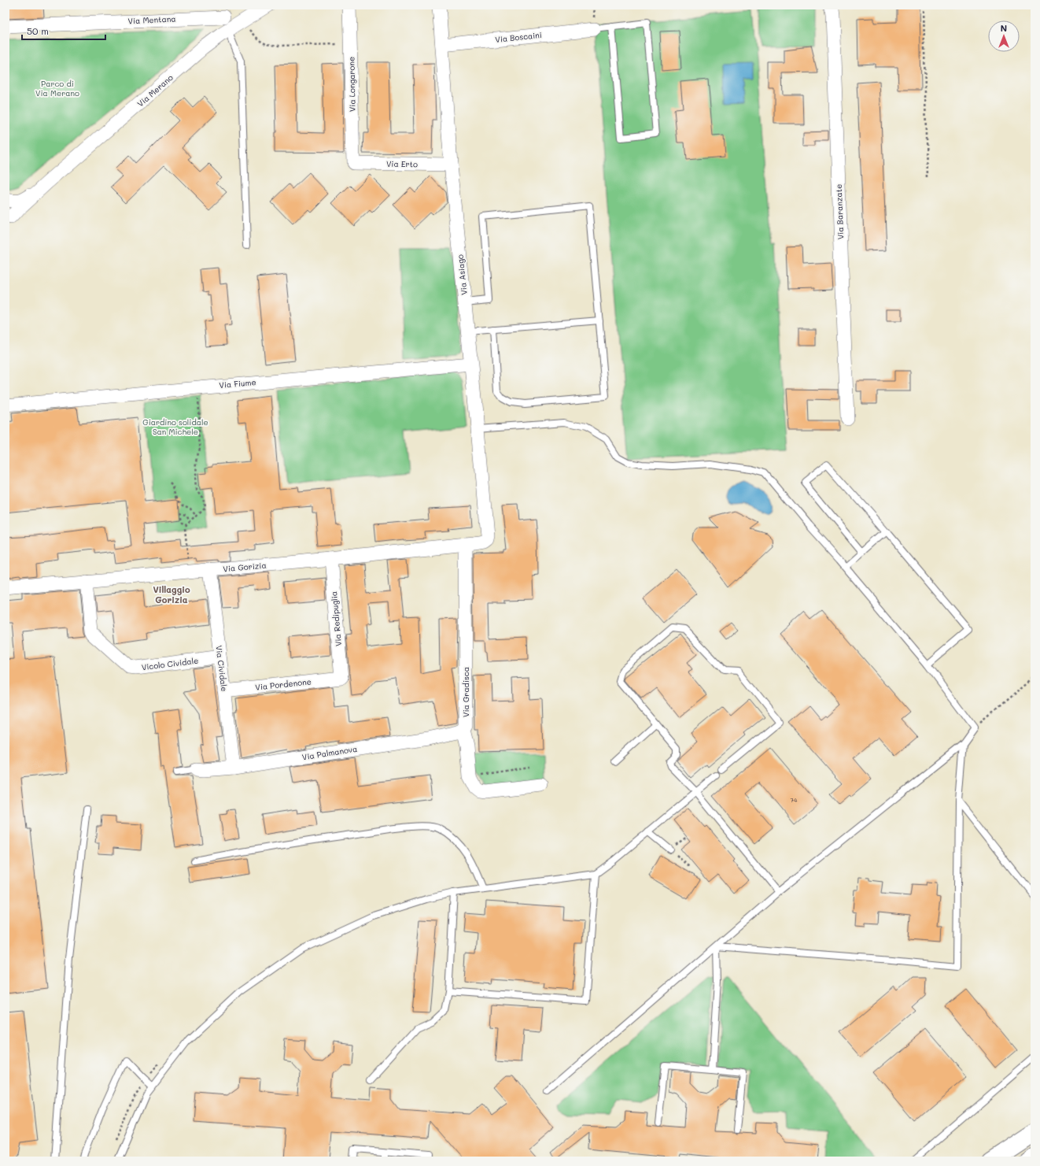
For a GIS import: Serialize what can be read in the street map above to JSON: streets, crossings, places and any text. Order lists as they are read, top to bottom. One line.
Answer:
{"streets":{"street":["Via Mentana","Via Boscaini","Via Longarone","Via Merano","Via Erto","Via Baranzate","Via Asiago","Via Fiume","Via Gorizia","Via Redipuglia","Vicolo Cividale","Via Cividale","Via Pordenone","Via Gradisca","Via Palmanova"]},"crossings":[["Via Boscaini","Via Asiago"],["Via Longarone","Via Erto"],["Via Erto","Via Asiago"],["Via Asiago","Via Fiume"],["Via Asiago","Via Gorizia"],["Via Gorizia","Via Redipuglia"],["Via Gorizia","Vicolo Cividale"],["Via Gorizia","Via Cividale"],["Via Gorizia","Via Gradisca"],["Via Redipuglia","Via Pordenone"],["Vicolo Cividale","Via Cividale"],["Via Cividale","Via Pordenone"],["Via Cividale","Via Palmanova"],["Via Gradisca","Via Palmanova"]],"districts":["Villaggio Gorizia"],"parks":["Parco di Via Merano","Giardino solidale San Michele"],"house_numbers":["74"],"scale_bar":"50 m","north":"top"}
